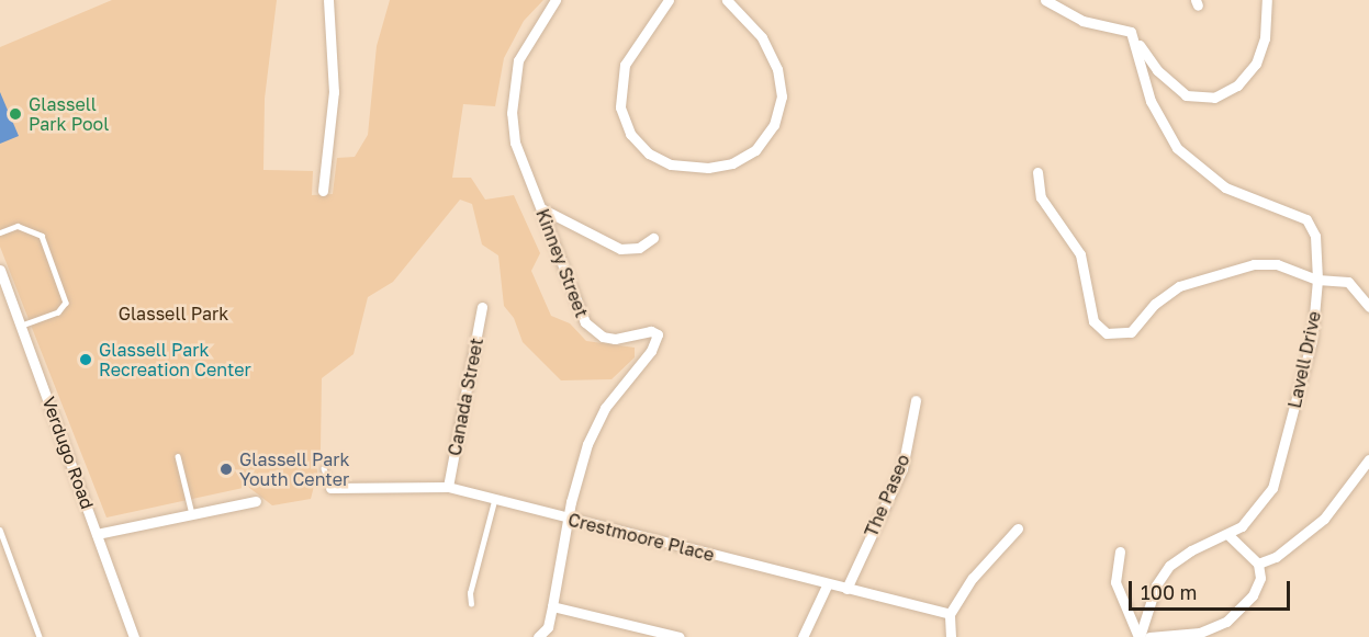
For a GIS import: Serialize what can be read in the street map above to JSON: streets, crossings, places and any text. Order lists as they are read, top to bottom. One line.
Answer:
{"streets":{"street":["Kinney Street","Lavell Drive","Canada Street","Verdugo Road","The Paseo","Crestmoore Place"]},"crossings":[["Kinney Street","Crestmoore Place"],["Canada Street","Crestmoore Place"],["The Paseo","Crestmoore Place"]],"parks":["Glassell Park"],"places":["Glassell Park Pool","Glassell Park Recreation Center","Glassell Park Youth Center"],"scale_bar":"100 m"}
